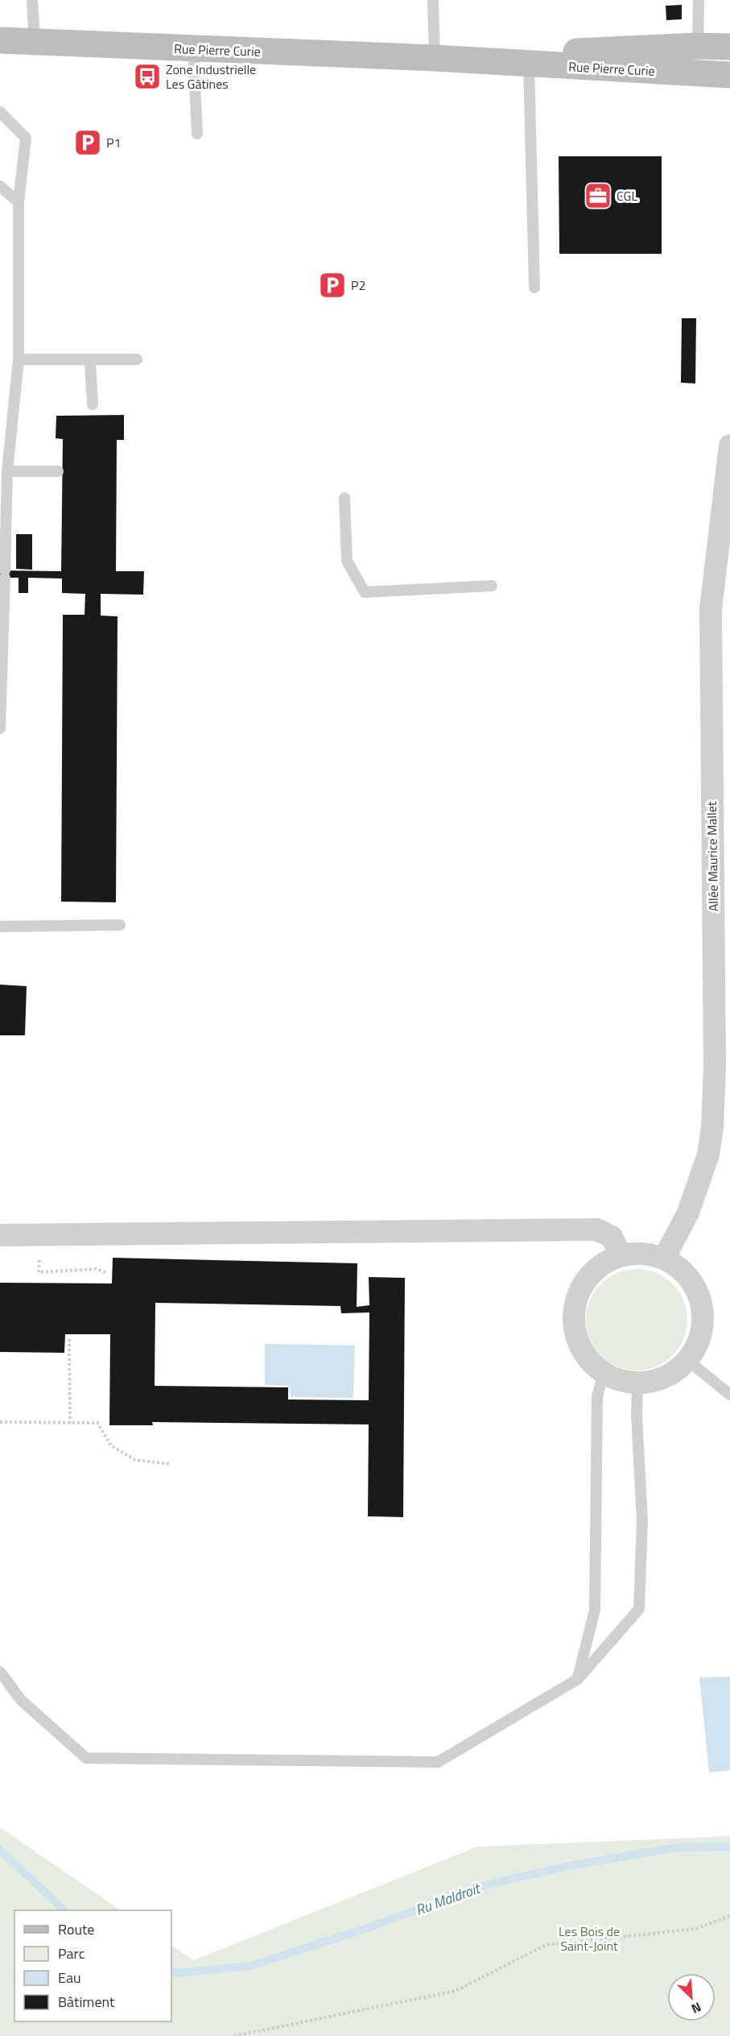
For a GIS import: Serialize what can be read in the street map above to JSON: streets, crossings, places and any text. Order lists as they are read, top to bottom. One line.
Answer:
{"streets":{"street":["Rue Pierre Curie","Allée Maurice Mallet"]},"water":["Ru Maldroit"],"parks":["Les Bois de Saint-Joint"],"places":{"bus stop":["Zone Industrielle Les Gâtines"],"parking":["P1","P2"],"office":["CGL"]},"legend":["Route","Parc","Eau","Bâtiment"],"north":"bottom right"}
